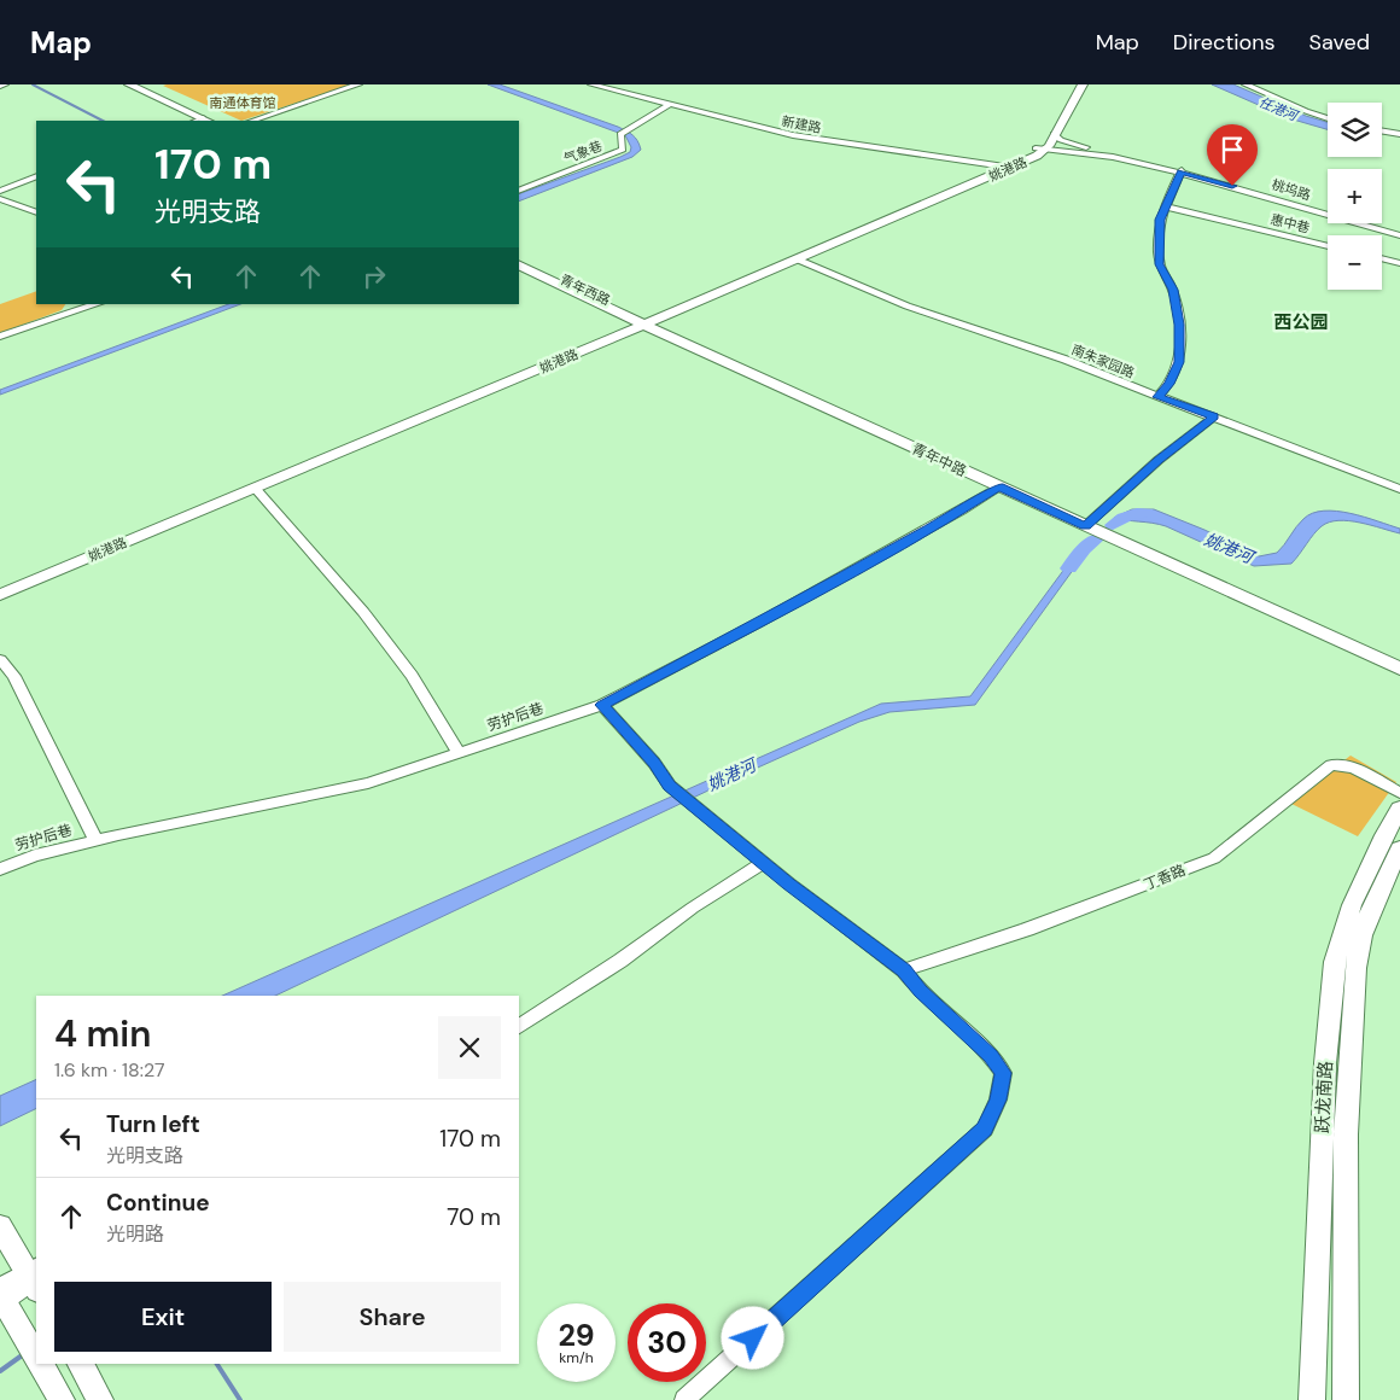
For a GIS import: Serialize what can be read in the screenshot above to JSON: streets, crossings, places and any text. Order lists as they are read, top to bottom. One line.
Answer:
{"streets":{"main road":["姚港路","青年西路","青年中路","跃龙南路"],"street":["新建路","气象巷","桃坞路","惠中巷","南朱家园路","劳护后巷","丁香路"]},"crossings":[["新建路","气象巷"],["新建路","姚港路"],["姚港路","桃坞路"],["姚港路","青年西路"],["姚港路","南朱家园路"],["姚港路","青年中路"],["青年西路","青年中路"],["青年中路","劳护后巷"]],"districts":["西公园"],"water":["任港河","姚港河"],"parks":["南通体育馆"],"page":{"header":"Map","nav":["Map","Directions","Saved"],"map_buttons":["+","−"],"turn":["170 m","光明支路"],"heading":["4 min","1.6 km · 18:27"],"list":[{"name":"Turn left","note":"光明支路","value":"170 m"},{"name":"Continue","note":"光明路","value":"70 m"}],"buttons":["Exit","Share"],"speed":"29 km/h","limit":"30"}}
